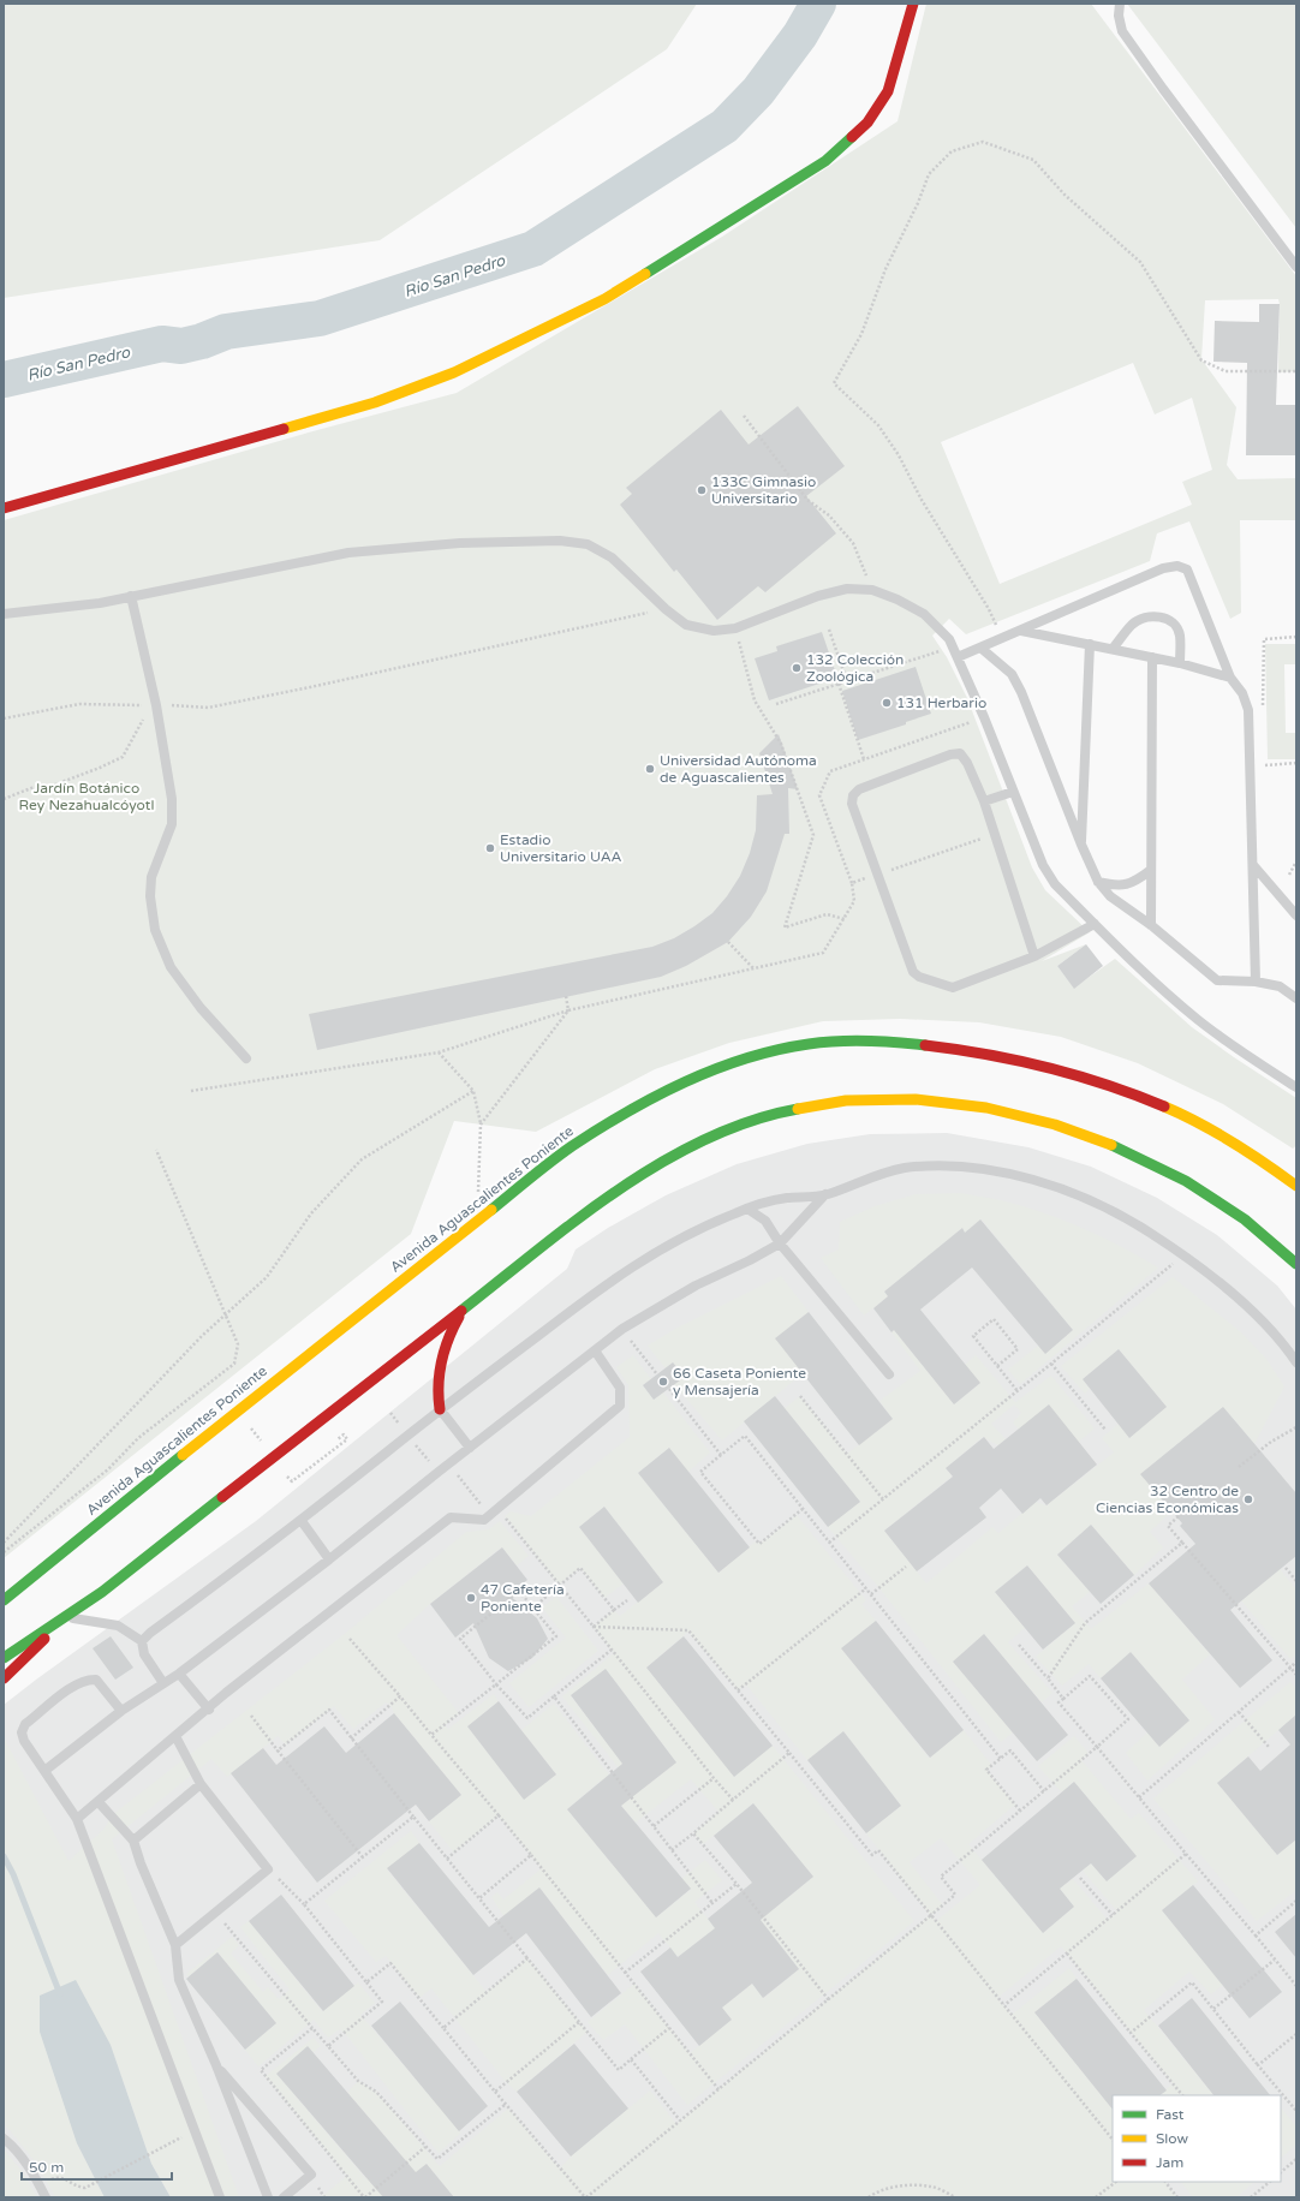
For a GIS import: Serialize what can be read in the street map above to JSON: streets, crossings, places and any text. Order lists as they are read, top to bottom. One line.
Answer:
{"streets":{"main road":["Avenida Aguascalientes Poniente"]},"water":["Río San Pedro"],"parks":["Jardín Botánico Rey Nezahualcóyotl"],"places":["133C Gimnasio Universitario","132 Colección Zoológica","131 Herbario","Universidad Autónoma de Aguascalientes","Estadio Universitario UAA","66 Caseta Poniente y Mensajería","32 Centro de Ciencias Económicas","47 Cafetería Poniente"],"legend":["Fast","Slow","Jam"],"scale_bar":"50 m"}
